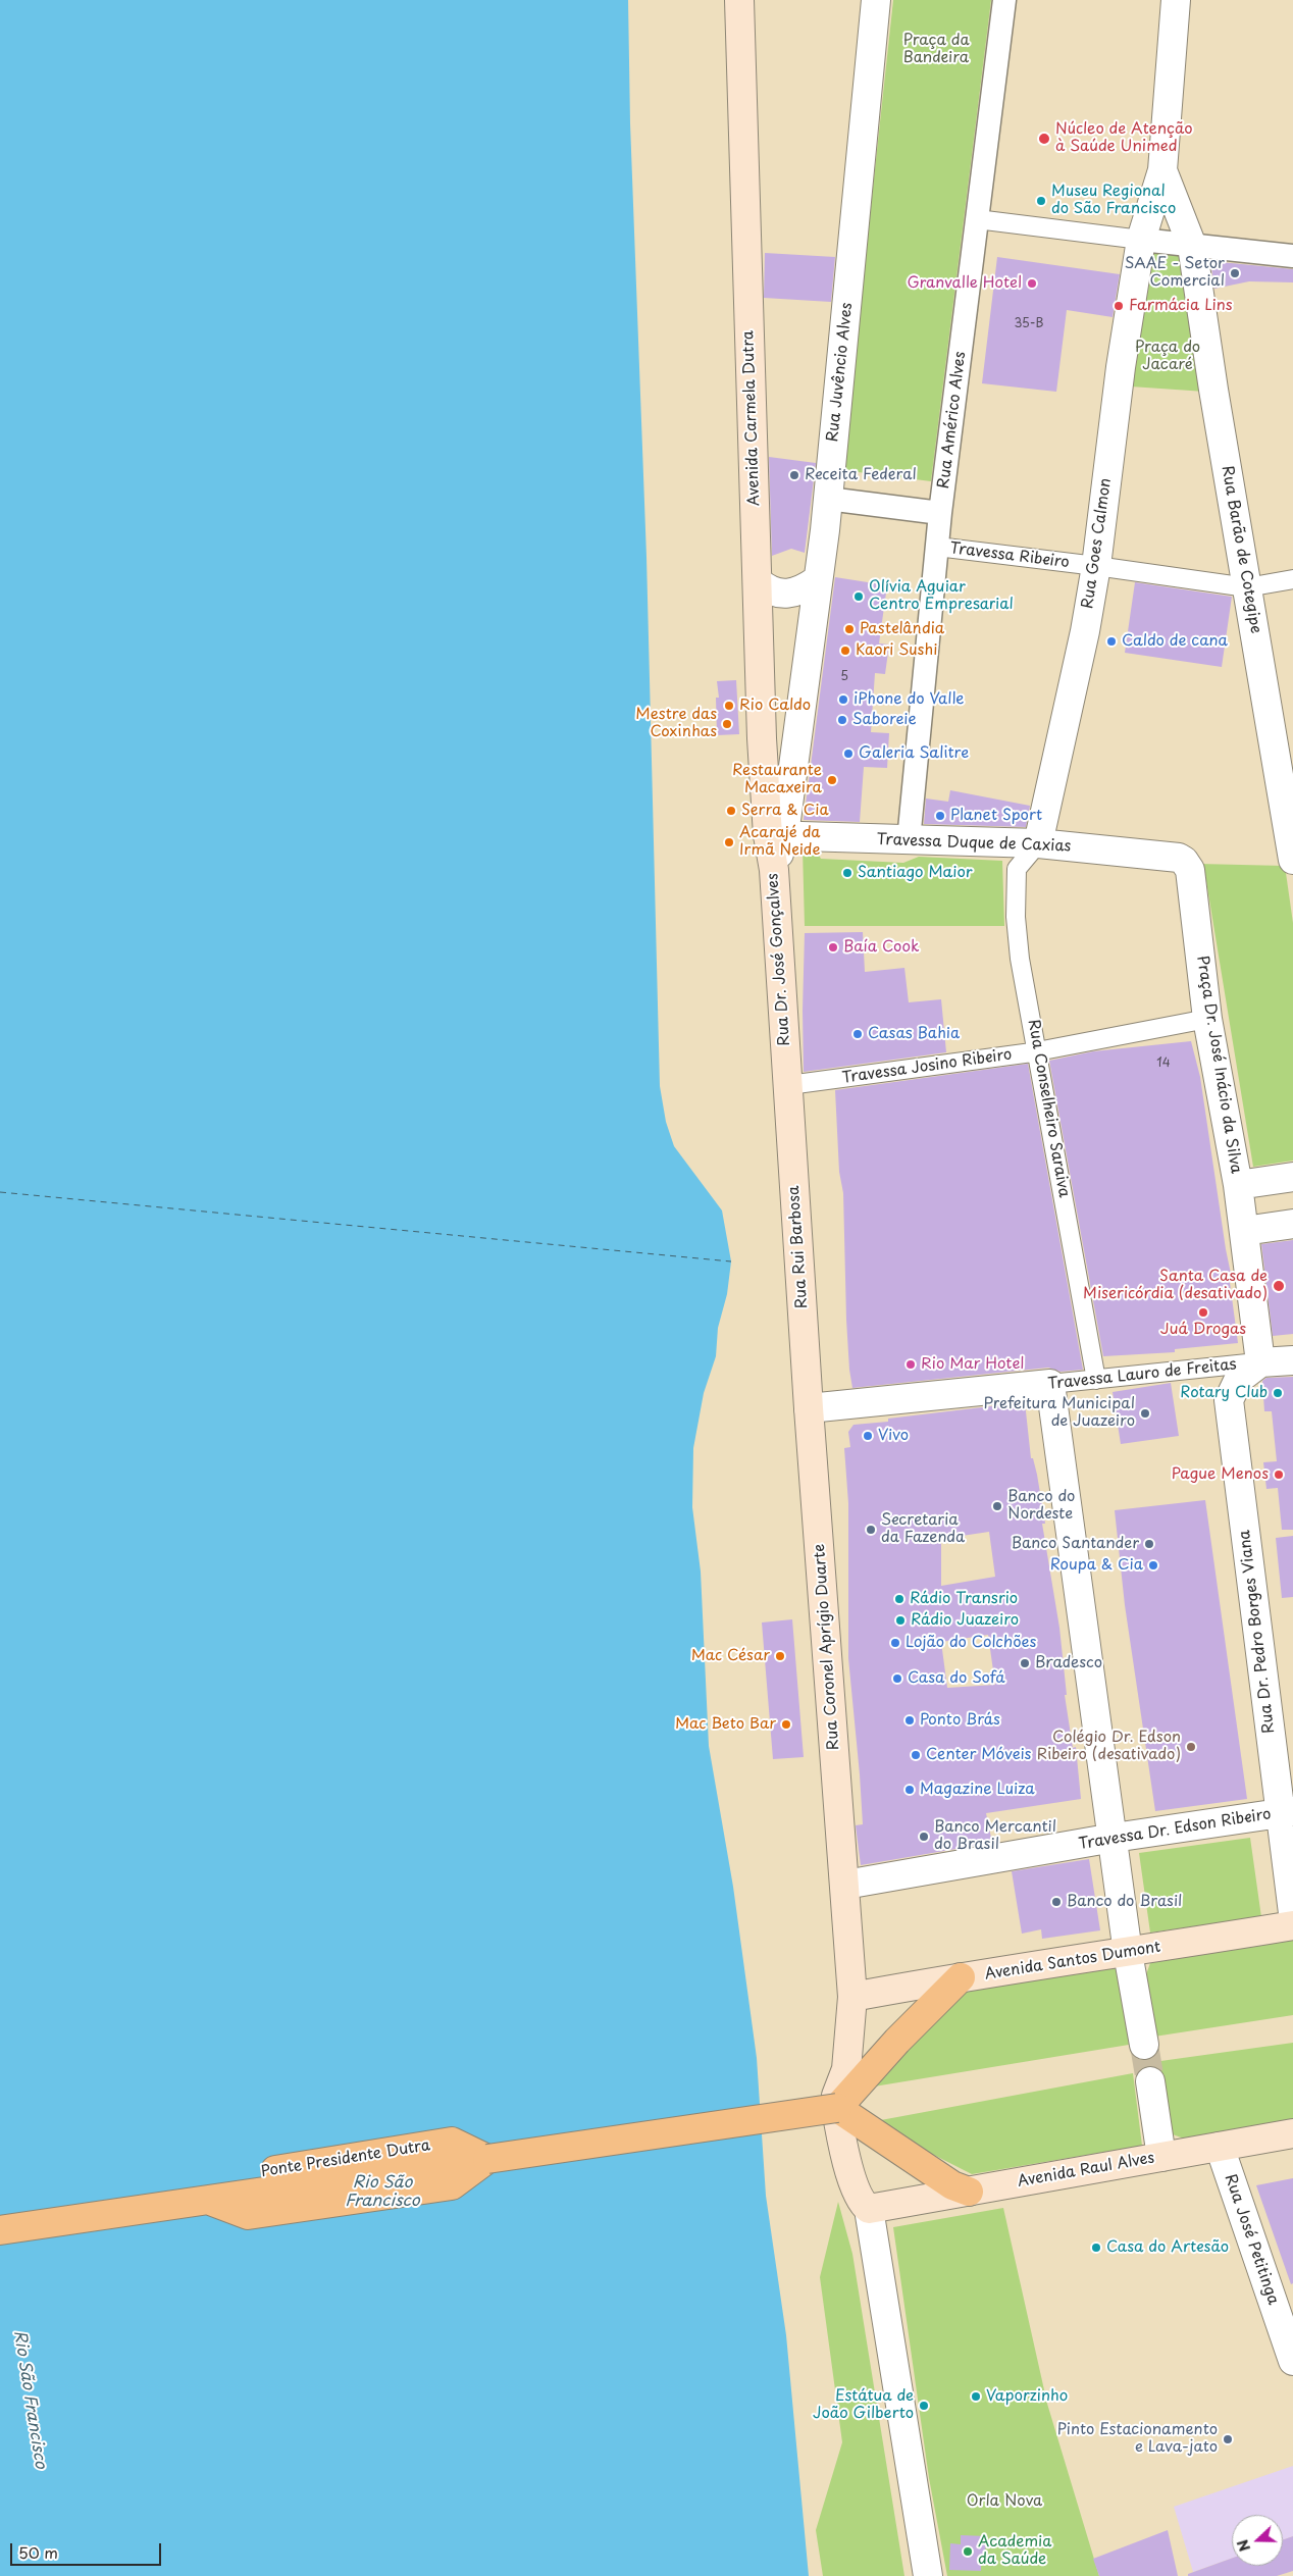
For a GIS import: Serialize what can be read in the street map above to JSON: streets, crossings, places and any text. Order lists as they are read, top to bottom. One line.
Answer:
{"streets":{"highway":["Ponte Presidente Dutra"],"main road":["Avenida Carmela Dutra","Rua Dr. José Gonçalves","Rua Rui Barbosa","Rua Coronel Aprígio Duarte","Avenida Santos Dumont","Avenida Raul Alves"],"street":["Rua Juvêncio Alves","Rua Américo Alves","Rua Goes Calmon","Rua Barão de Cotegipe","Travessa Ribeiro","Travessa Duque de Caxias","Praça Dr. José Inácio da Silva","Travessa Josino Ribeiro","Rua Conselheiro Saraiva","Travessa Lauro de Freitas","Rua Dr. Pedro Borges Viana","Travessa Dr. Edson Ribeiro","Rua José Petitinga"]},"crossings":[["Rua Juvêncio Alves","Avenida Carmela Dutra"],["Rua Juvêncio Alves","Travessa Duque de Caxias"],["Rua Juvêncio Alves","Rua Dr. José Gonçalves"],["Avenida Carmela Dutra","Travessa Duque de Caxias"],["Avenida Carmela Dutra","Rua Dr. José Gonçalves"],["Rua Américo Alves","Travessa Ribeiro"],["Rua Américo Alves","Travessa Duque de Caxias"],["Rua Goes Calmon","Rua Barão de Cotegipe"],["Rua Goes Calmon","Travessa Ribeiro"],["Rua Goes Calmon","Travessa Duque de Caxias"],["Rua Goes Calmon","Rua Conselheiro Saraiva"],["Rua Barão de Cotegipe","Travessa Ribeiro"],["Travessa Duque de Caxias","Rua Dr. José Gonçalves"],["Travessa Duque de Caxias","Praça Dr. José Inácio da Silva"],["Travessa Duque de Caxias","Rua Conselheiro Saraiva"],["Rua Dr. José Gonçalves","Travessa Josino Ribeiro"],["Rua Dr. José Gonçalves","Rua Rui Barbosa"],["Praça Dr. José Inácio da Silva","Travessa Josino Ribeiro"],["Praça Dr. José Inácio da Silva","Travessa Lauro de Freitas"],["Praça Dr. José Inácio da Silva","Rua Dr. Pedro Borges Viana"],["Travessa Josino Ribeiro","Rua Conselheiro Saraiva"],["Travessa Josino Ribeiro","Rua Rui Barbosa"],["Rua Conselheiro Saraiva","Travessa Lauro de Freitas"],["Rua Rui Barbosa","Travessa Lauro de Freitas"],["Rua Rui Barbosa","Rua Coronel Aprígio Duarte"],["Travessa Lauro de Freitas","Rua Dr. Pedro Borges Viana"],["Travessa Lauro de Freitas","Rua Coronel Aprígio Duarte"],["Rua Dr. Pedro Borges Viana","Travessa Dr. Edson Ribeiro"],["Rua Coronel Aprígio Duarte","Travessa Dr. Edson Ribeiro"],["Rua Coronel Aprígio Duarte","Avenida Santos Dumont"],["Avenida Raul Alves","Rua José Petitinga"]],"water":["Rio São Francisco"],"parks":["Praça da Bandeira","Praça do Jacaré","Orla Nova"],"places":["Núcleo de Atenção à Saúde Unimed","Museu Regional do São Francisco","SAAE - Setor Comercial","Granvalle Hotel","Farmácia Lins","Receita Federal","Olívia Aguiar Centro Empresarial","Pastelândia","Caldo de cana","Kaori Sushi","iPhone do Valle","Rio Caldo","Saboreie","Mestre das Coxinhas","Galeria Salitre","Restaurante Macaxeira","Serra & Cia","Planet Sport","Acarajé da Irmã Neide","Santiago Maior","Baía Cook","Casas Bahia","Santa Casa de Misericórdia (desativado)","Juá Drogas","Rio Mar Hotel","Rotary Club","Prefeitura Municipal de Juazeiro","Vivo","Pague Menos","Banco do Nordeste","Secretaria da Fazenda","Banco Santander","Roupa & Cia","Rádio Transrio","Rádio Juazeiro","Lojão do Colchões","Mac César","Bradesco","Casa do Sofá","Ponto Brás","Mac Beto Bar","Colégio Dr. Edson Ribeiro (desativado)","Center Móveis","Magazine Luiza","Banco Mercantil do Brasil","Banco do Brasil","Casa do Artesão","Vaporzinho","Estátua de João Gilberto","Pinto Estacionamento e Lava-jato","Academia da Saúde"],"house_numbers":["35-B","5","14"],"scale_bar":"50 m","north":"left"}
